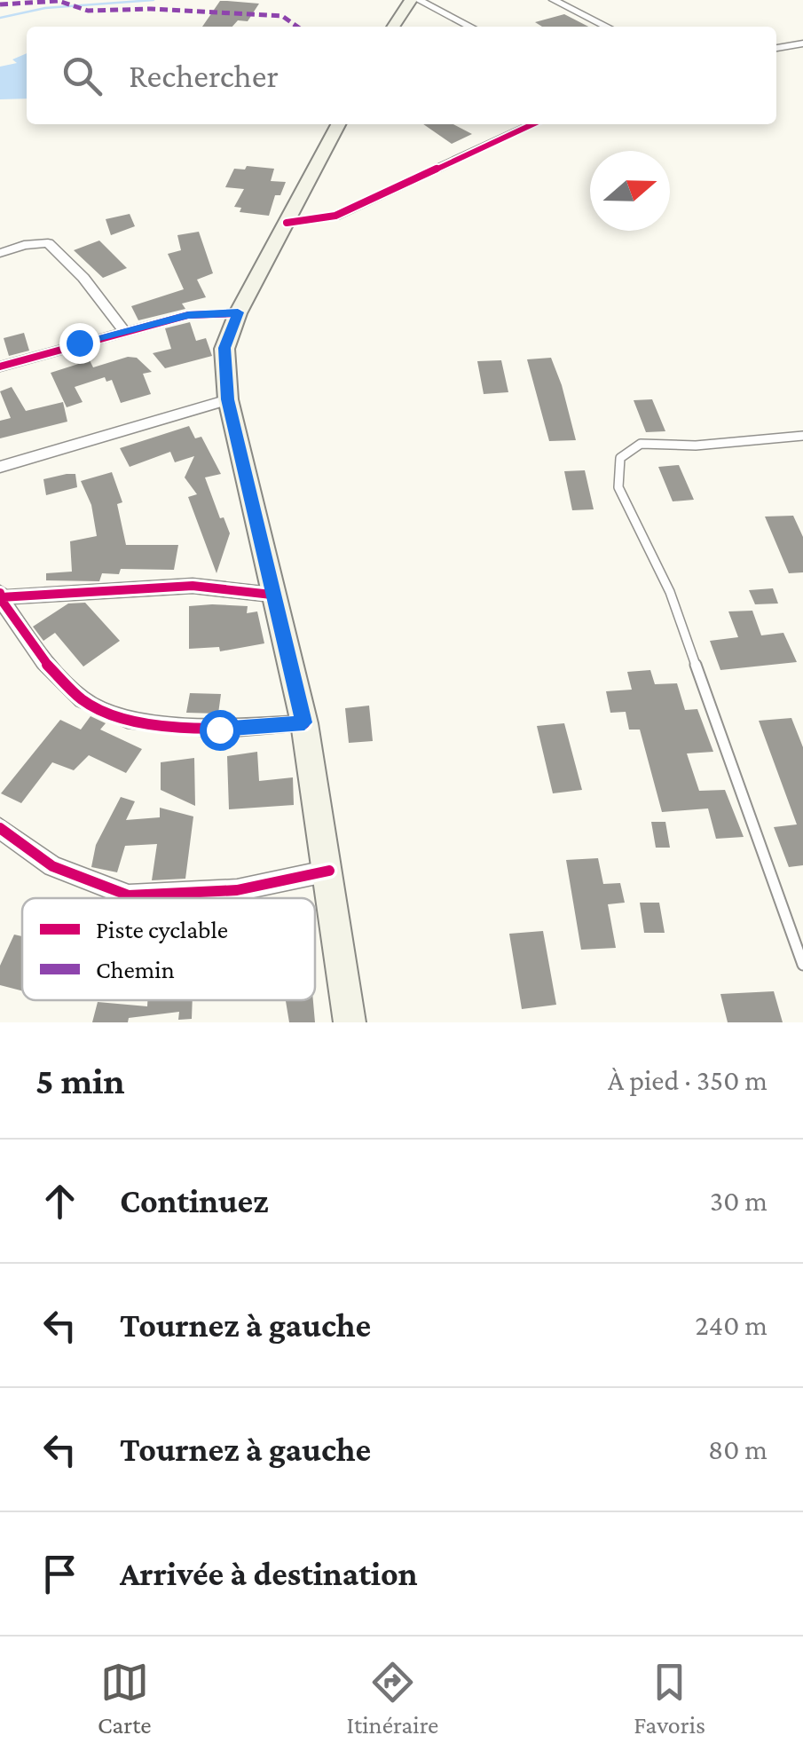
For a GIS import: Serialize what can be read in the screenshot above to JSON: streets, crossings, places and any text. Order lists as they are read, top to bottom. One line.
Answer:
{"legend":["Piste cyclable","Chemin"],"north":"right","page":{"search":"Rechercher","heading":["5 min","À pied · 350 m"],"list":[["Continuez","30 m"],["Tournez à gauche","240 m"],["Tournez à gauche","80 m"],"Arrivée à destination"],"nav":["Carte","Itinéraire","Favoris"]}}
